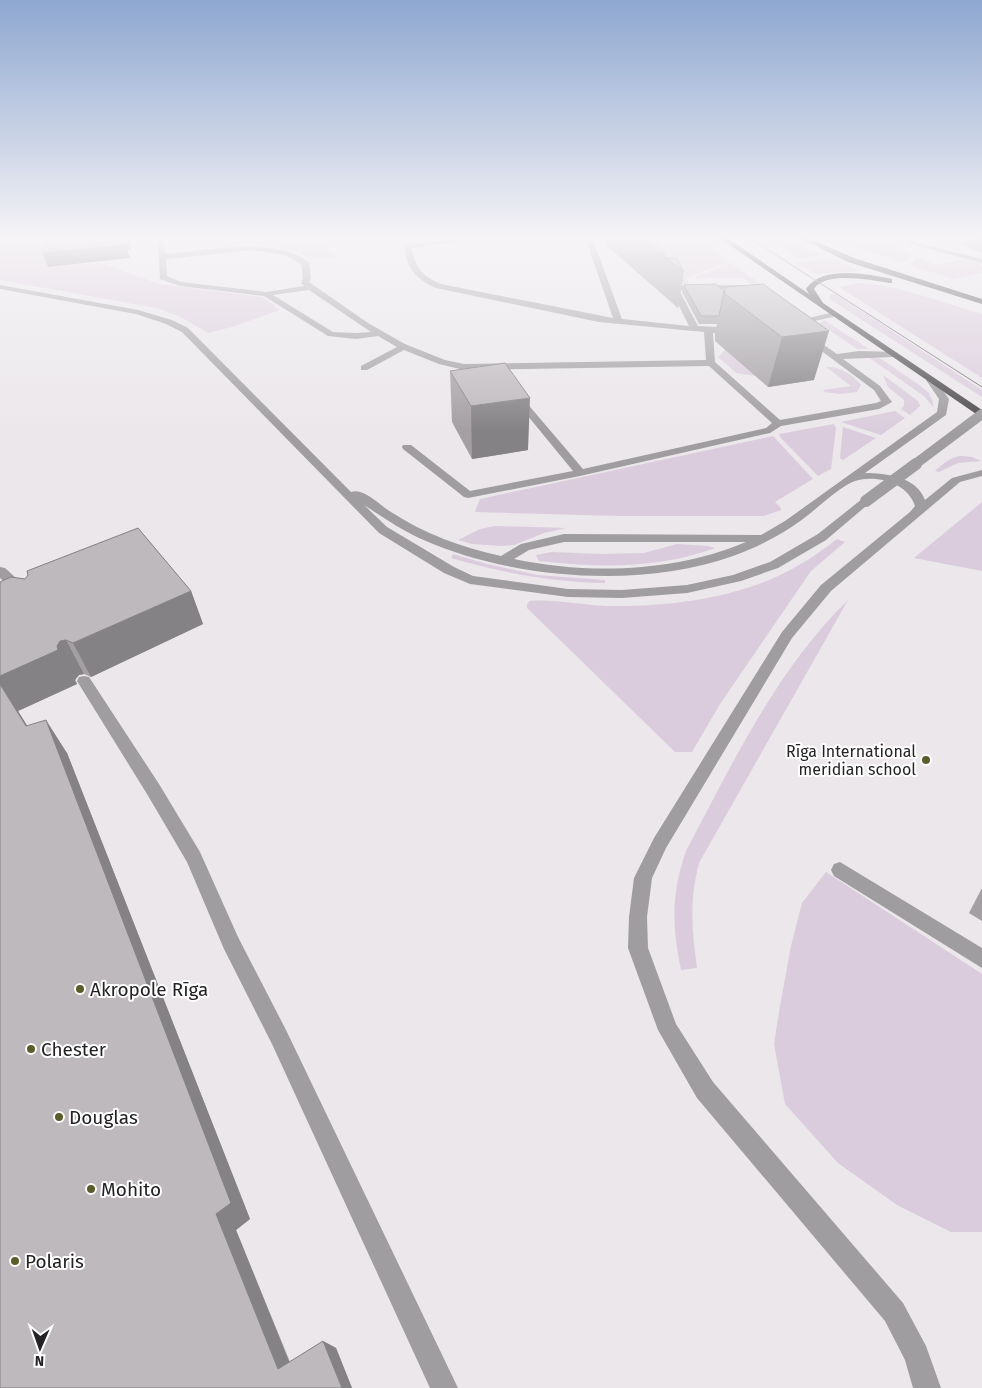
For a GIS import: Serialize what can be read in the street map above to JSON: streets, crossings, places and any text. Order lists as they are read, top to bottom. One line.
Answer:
{"places":["Rīga International meridian school","Akropole Rīga","Chester","Douglas","Mohito","Polaris"],"north":"bottom"}
